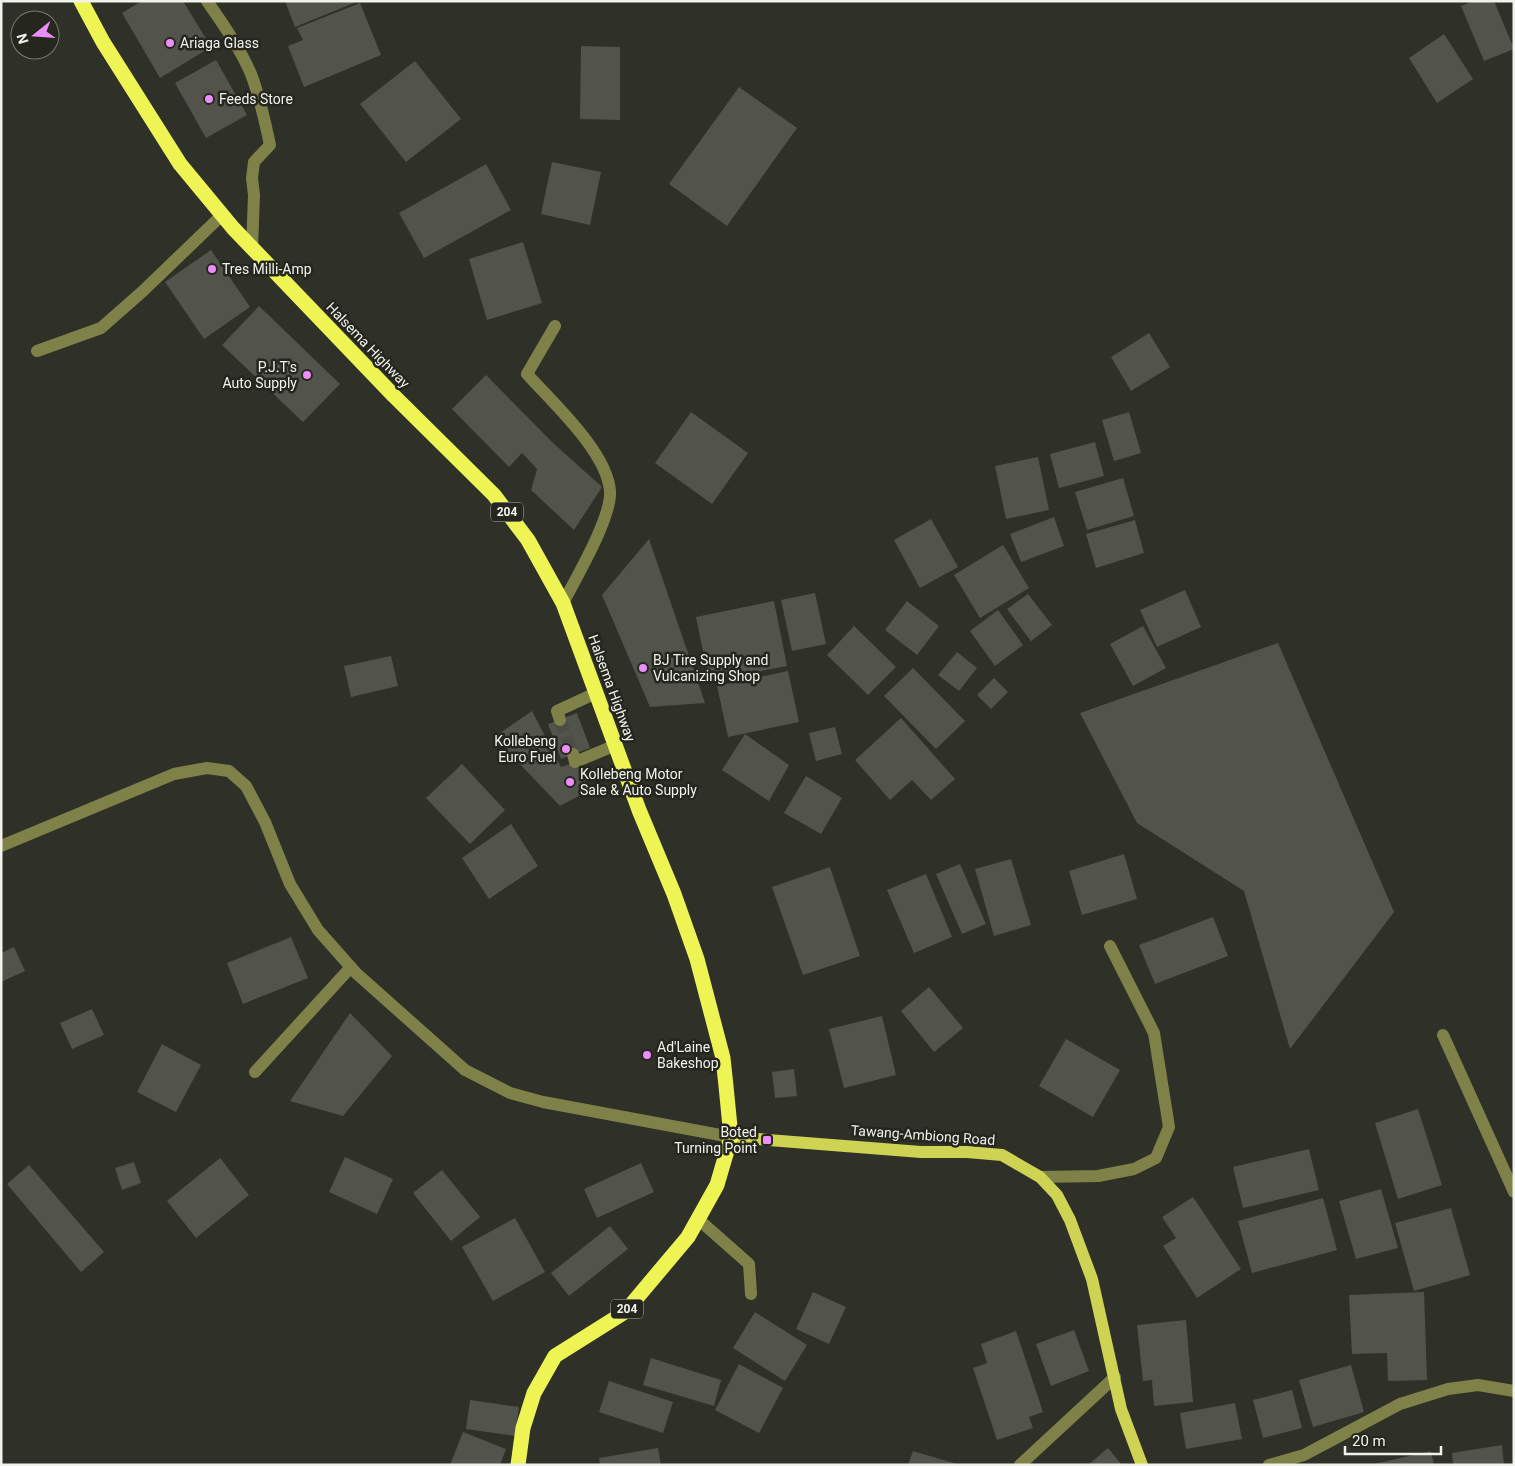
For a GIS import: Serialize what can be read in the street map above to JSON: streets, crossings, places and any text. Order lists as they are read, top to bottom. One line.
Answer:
{"streets":{"highway":["Halsema Highway","204"],"main road":["Tawang-Ambiong Road"]},"crossings":[["Halsema Highway","Tawang-Ambiong Road"]],"places":{"other":["Ariaga Glass","Feeds Store","Tres Milli-Amp","P.J.T's Auto Supply","BJ Tire Supply and Vulcanizing Shop","Kollebeng Euro Fuel","Kollebeng Motor Sale & Auto Supply","Ad'Laine Bakeshop"],"transit":["Boted Turning Point"]},"scale_bar":"20 m","north":"left"}
